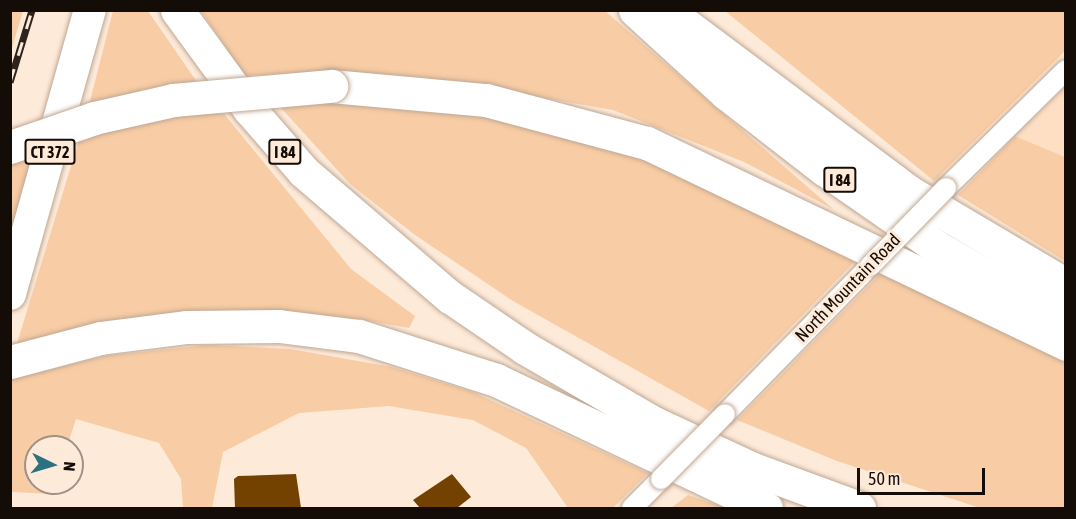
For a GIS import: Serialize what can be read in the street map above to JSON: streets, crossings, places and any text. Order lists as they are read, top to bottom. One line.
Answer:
{"streets":{"highway":["I 84"],"main road":["CT 372"],"street":["North Mountain Road"]},"scale_bar":"50 m","north":"right"}
